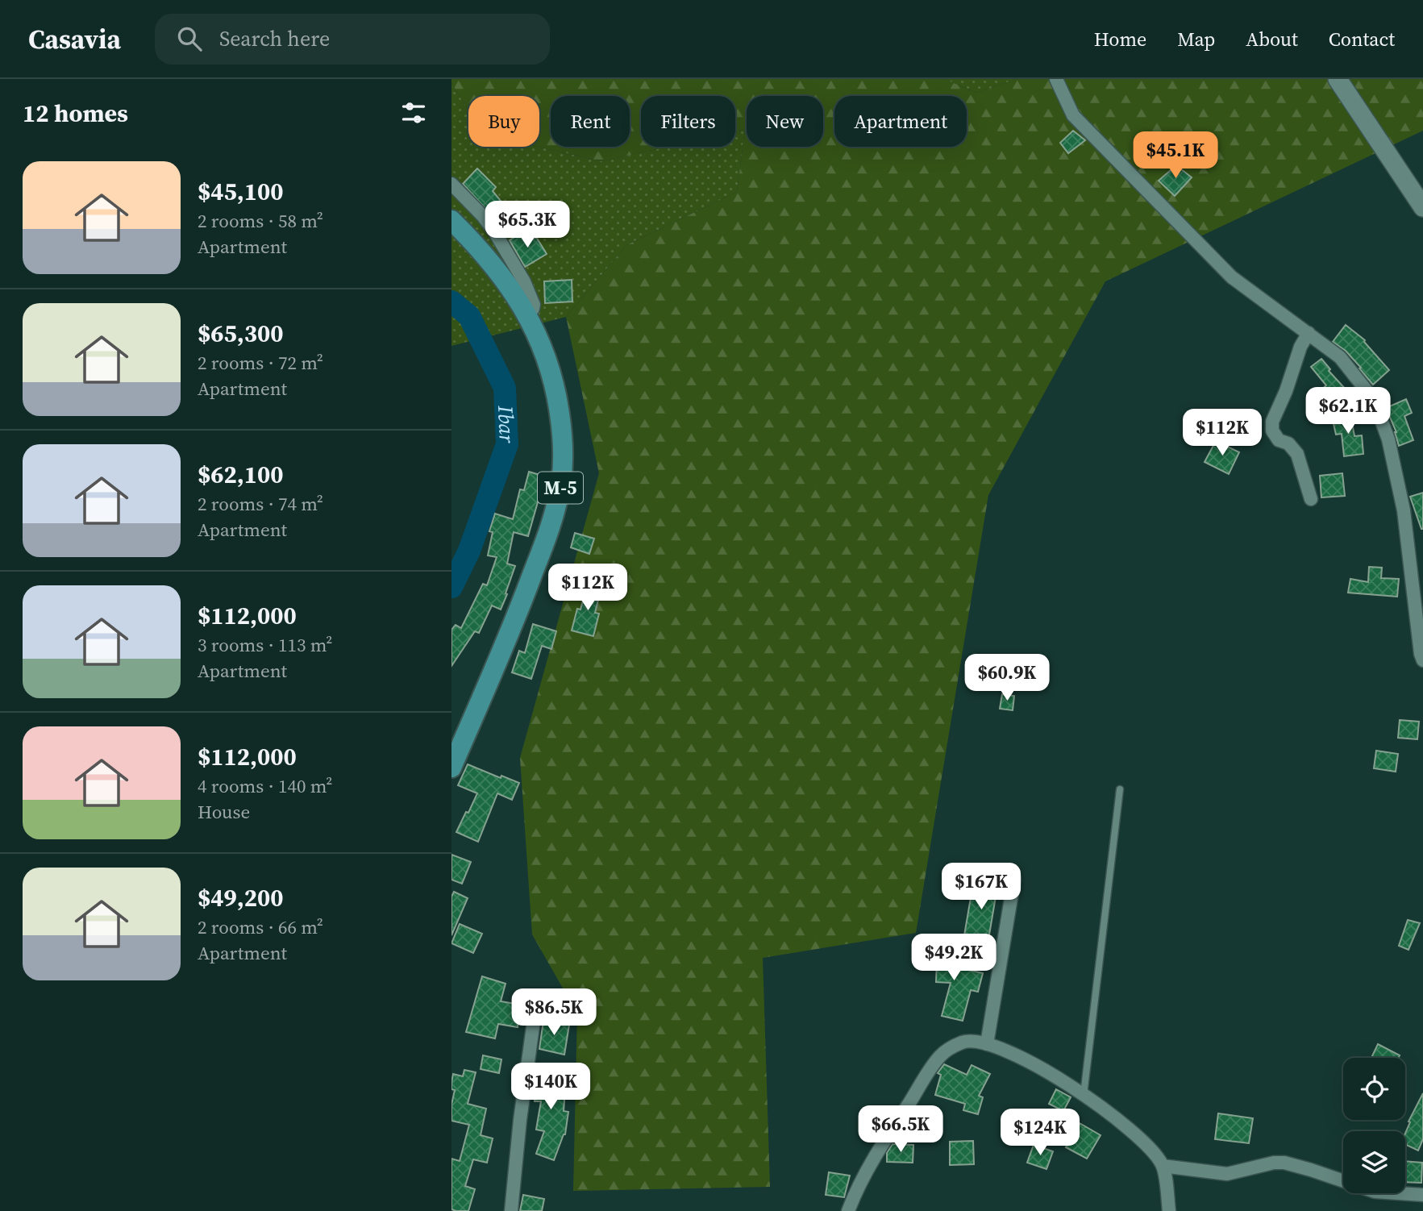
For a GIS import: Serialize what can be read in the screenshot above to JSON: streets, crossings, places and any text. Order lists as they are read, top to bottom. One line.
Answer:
{"streets":{"main road":["M-5"]},"water":["Ibar"],"page":{"header":"Casavia","search":"Search here","nav":["Home","Map","About","Contact"],"heading":"12 homes","chip":["Buy","Rent","Filters","New","Apartment"],"price":["$45.1K","$65.3K","$62.1K","$112K","$112K","$60.9K","$167K","$49.2K","$86.5K","$140K","$66.5K","$124K"],"list":[{"name":"$45,100","note":"2 rooms · 58 m² · Apartment"},{"name":"$65,300","note":"2 rooms · 72 m² · Apartment"},{"name":"$62,100","note":"2 rooms · 74 m² · Apartment"},{"name":"$112,000","note":"3 rooms · 113 m² · Apartment"},{"name":"$112,000","note":"4 rooms · 140 m² · House"},{"name":"$49,200","note":"2 rooms · 66 m² · Apartment"}]}}
